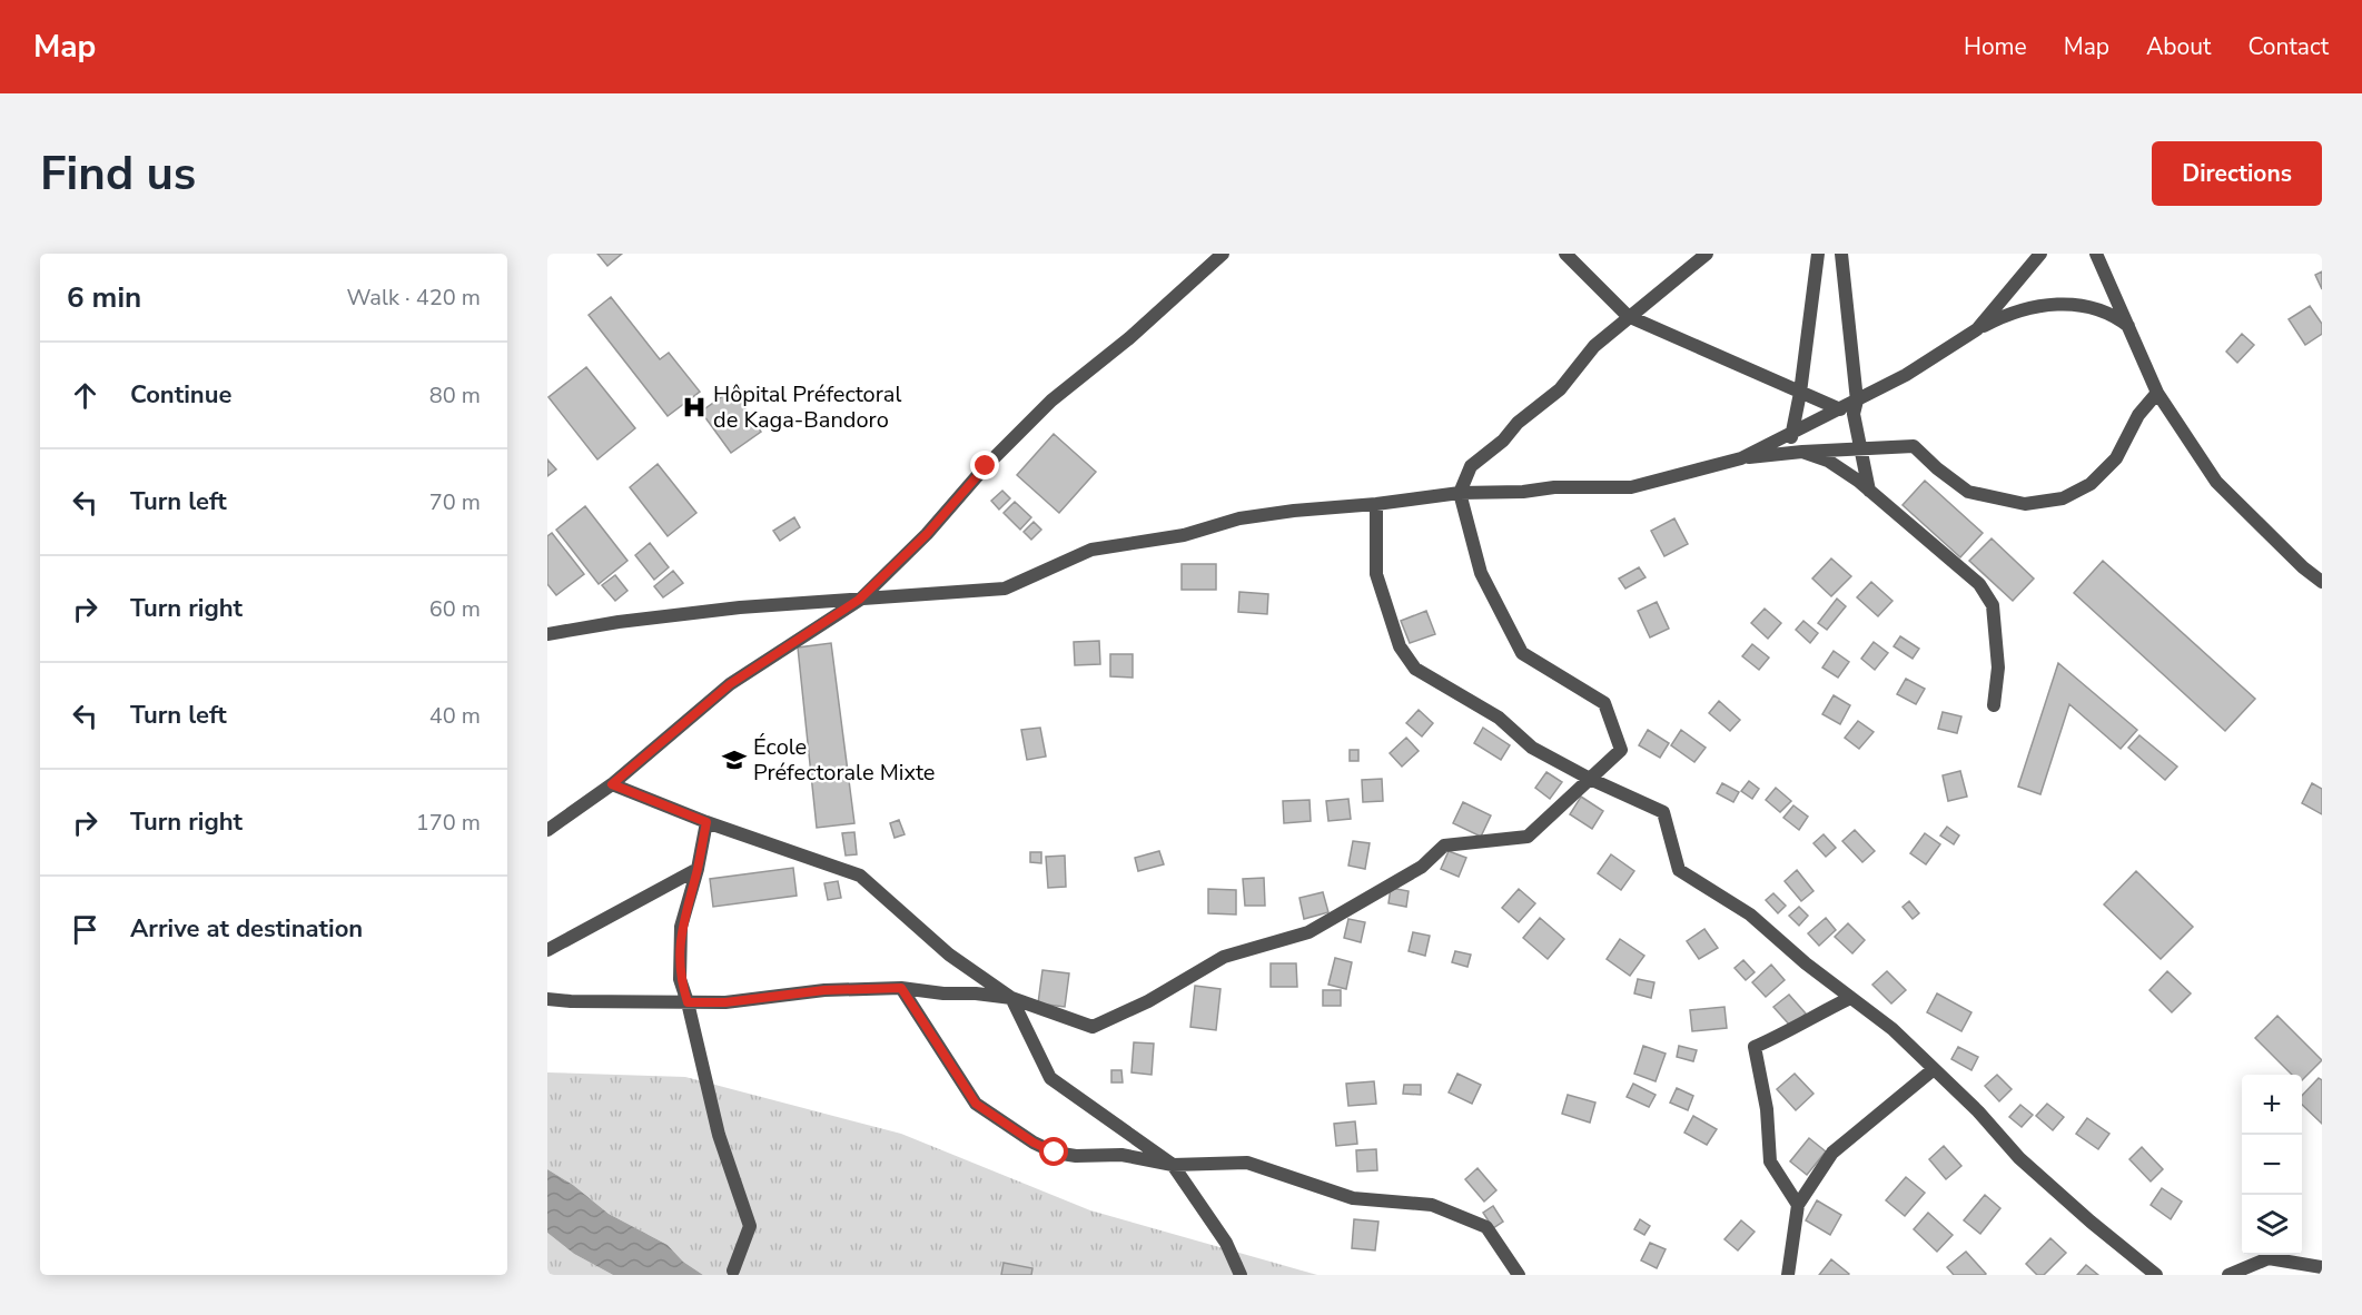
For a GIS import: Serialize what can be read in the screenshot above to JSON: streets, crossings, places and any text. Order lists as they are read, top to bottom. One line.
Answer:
{"places":{"hospital":["Hôpital Préfectoral de Kaga-Bandoro"],"school or university":["École Préfectorale Mixte"]},"page":{"header":"Map","nav":["Home","Map","About","Contact"],"buttons":"Directions","title":"Find us","heading":["6 min","Walk · 420 m"],"list":[["Continue","80 m"],["Turn left","70 m"],["Turn right","60 m"],["Turn left","40 m"],["Turn right","170 m"],"Arrive at destination"],"map_buttons":["+","−"]}}
